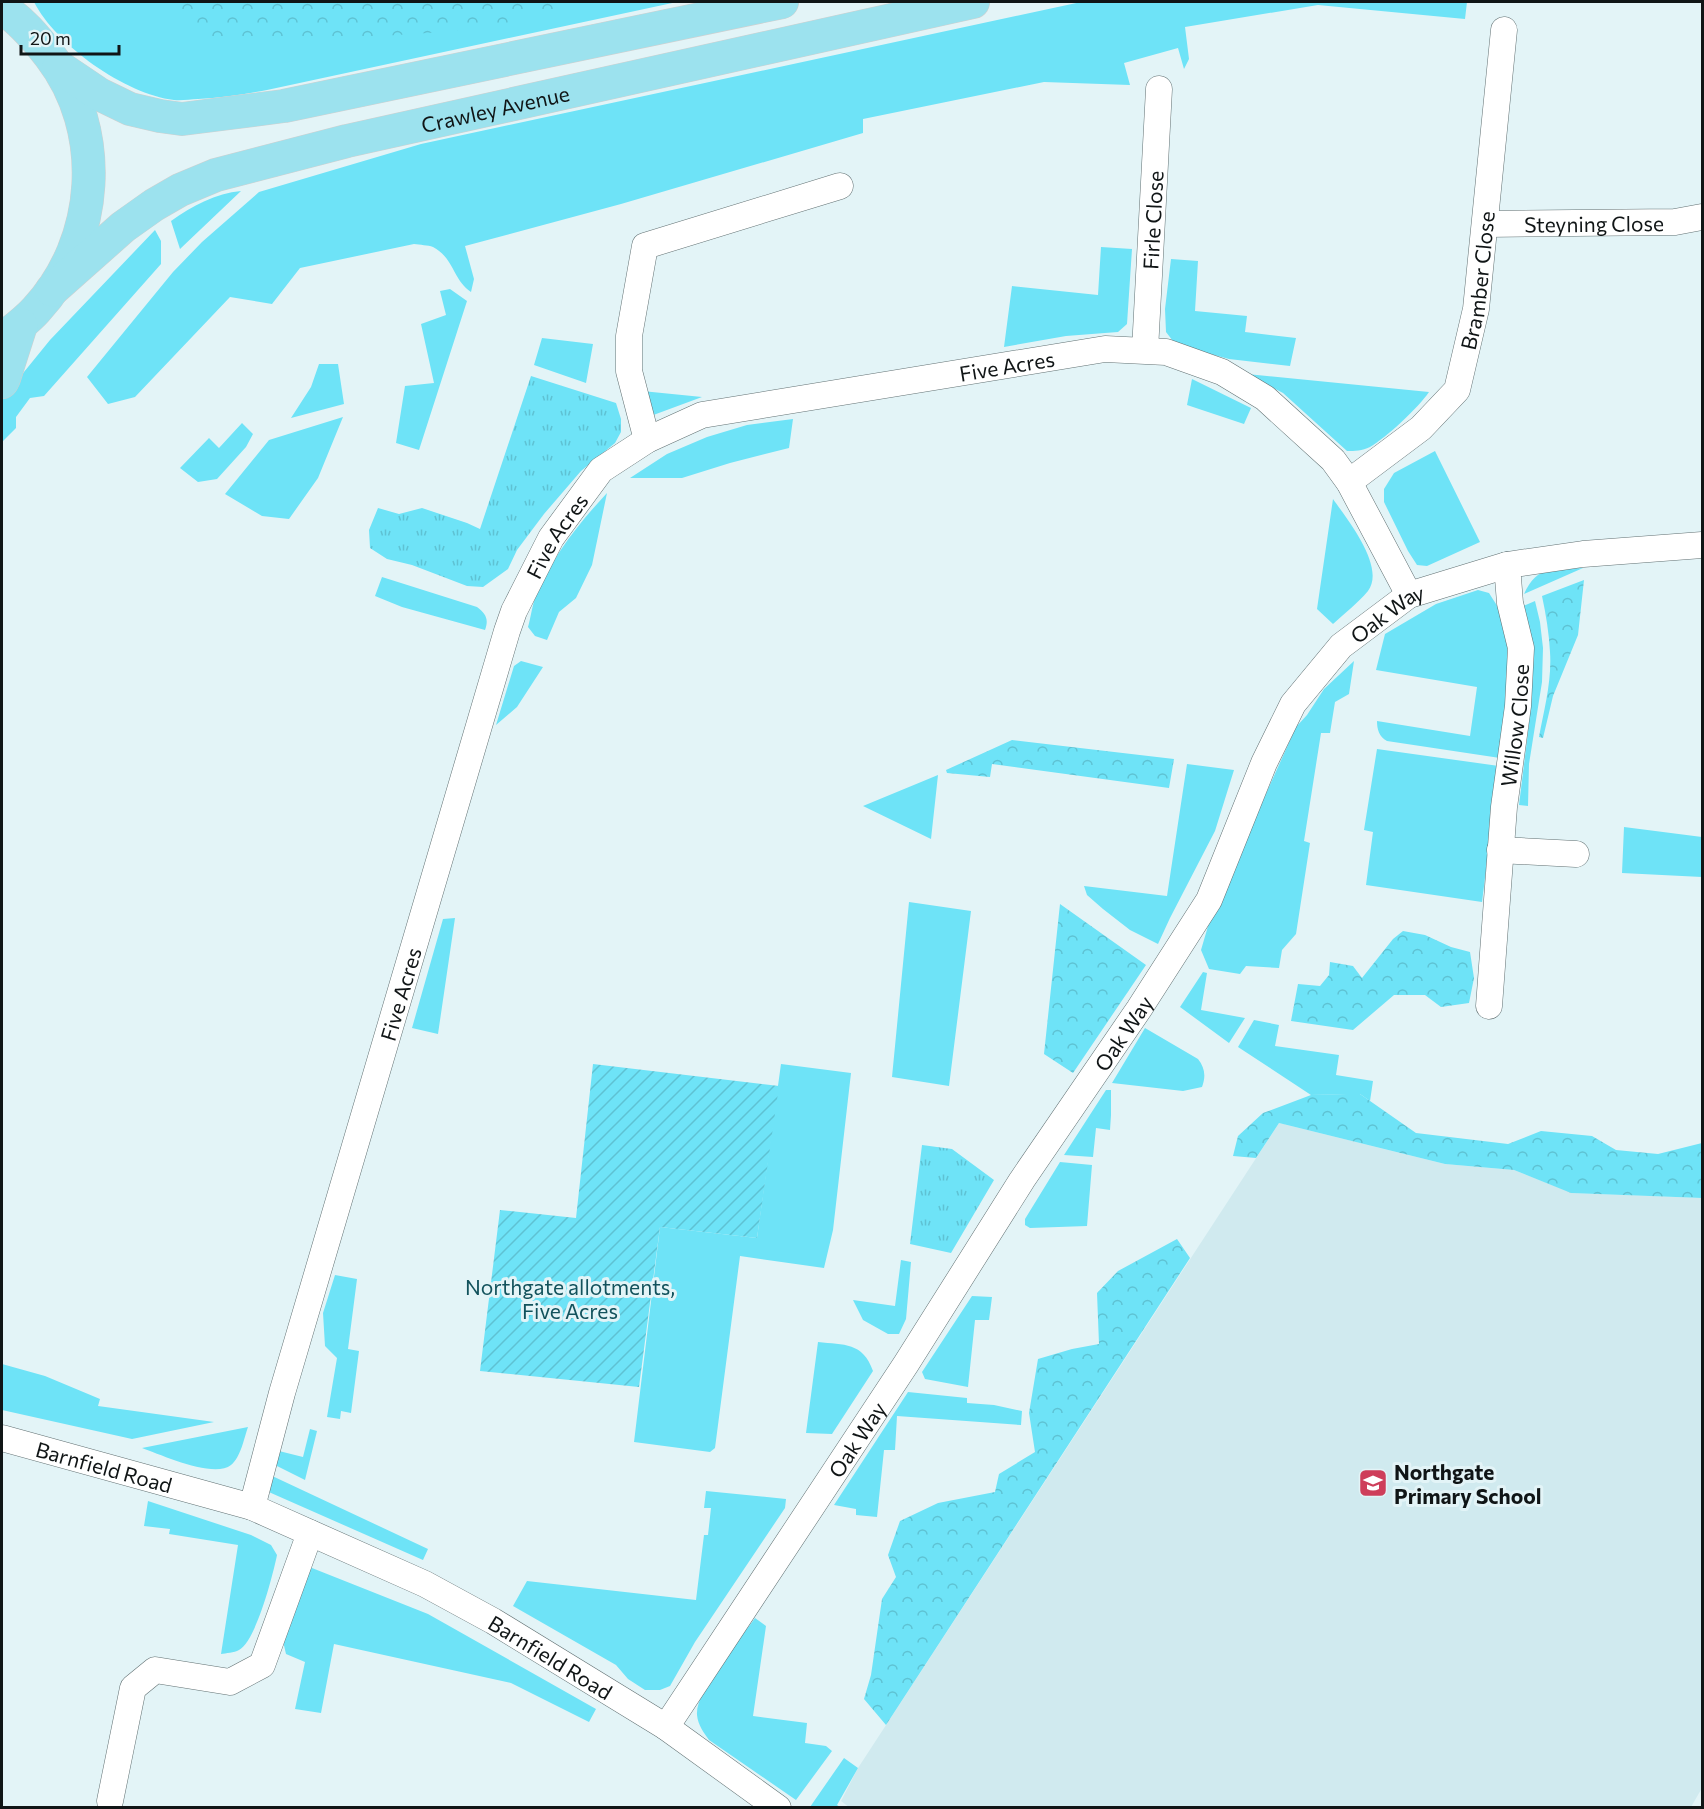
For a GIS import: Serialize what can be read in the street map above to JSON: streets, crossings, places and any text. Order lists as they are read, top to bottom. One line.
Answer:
{"streets":{"main road":["Crawley Avenue"],"street":["Firle Close","Steyning Close","Bramber Close","Five Acres","Oak Way","Willow Close","Barnfield Road"]},"crossings":[["Firle Close","Five Acres"],["Steyning Close","Bramber Close"],["Bramber Close","Five Acres"],["Five Acres","Oak Way"],["Five Acres","Barnfield Road"],["Oak Way","Willow Close"],["Oak Way","Barnfield Road"]],"parks":["Northgate allotments, Five Acres"],"places":{"school or university":["Northgate Primary School"]},"scale_bar":"20 m"}
